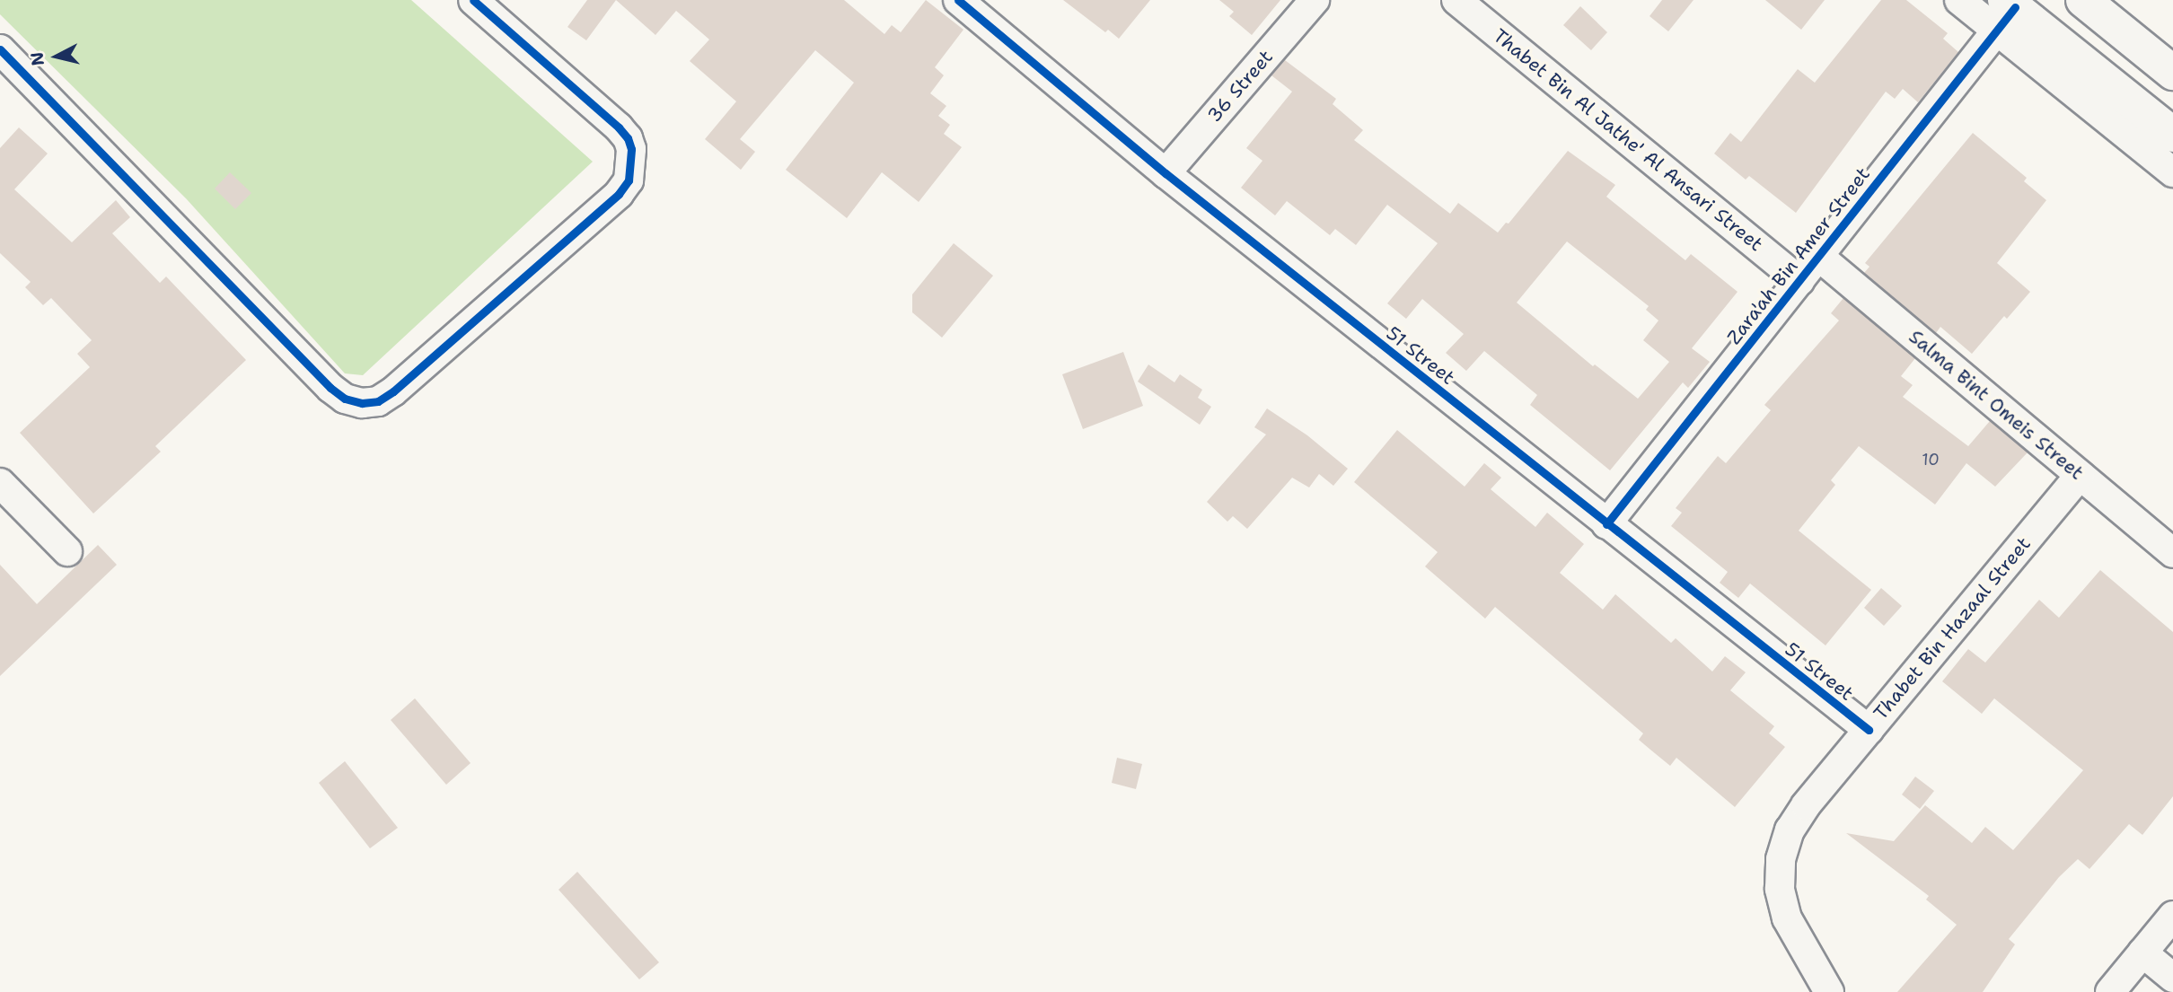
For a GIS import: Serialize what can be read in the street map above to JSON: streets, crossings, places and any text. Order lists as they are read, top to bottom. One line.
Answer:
{"streets":{"street":["36 Street","Thabet Bin Al Jathe' Al Ansari Street","Zara'ah Bin Amer Street","51 Street","Salma Bint Omeis Street","Thabet Bin Hazaal Street"]},"crossings":[["36 Street","51 Street"],["Thabet Bin Al Jathe' Al Ansari Street","Zara'ah Bin Amer Street"],["Zara'ah Bin Amer Street","51 Street"],["Zara'ah Bin Amer Street","Salma Bint Omeis Street"],["51 Street","Thabet Bin Hazaal Street"],["Salma Bint Omeis Street","Thabet Bin Hazaal Street"]],"house_numbers":["10"],"north":"left"}
